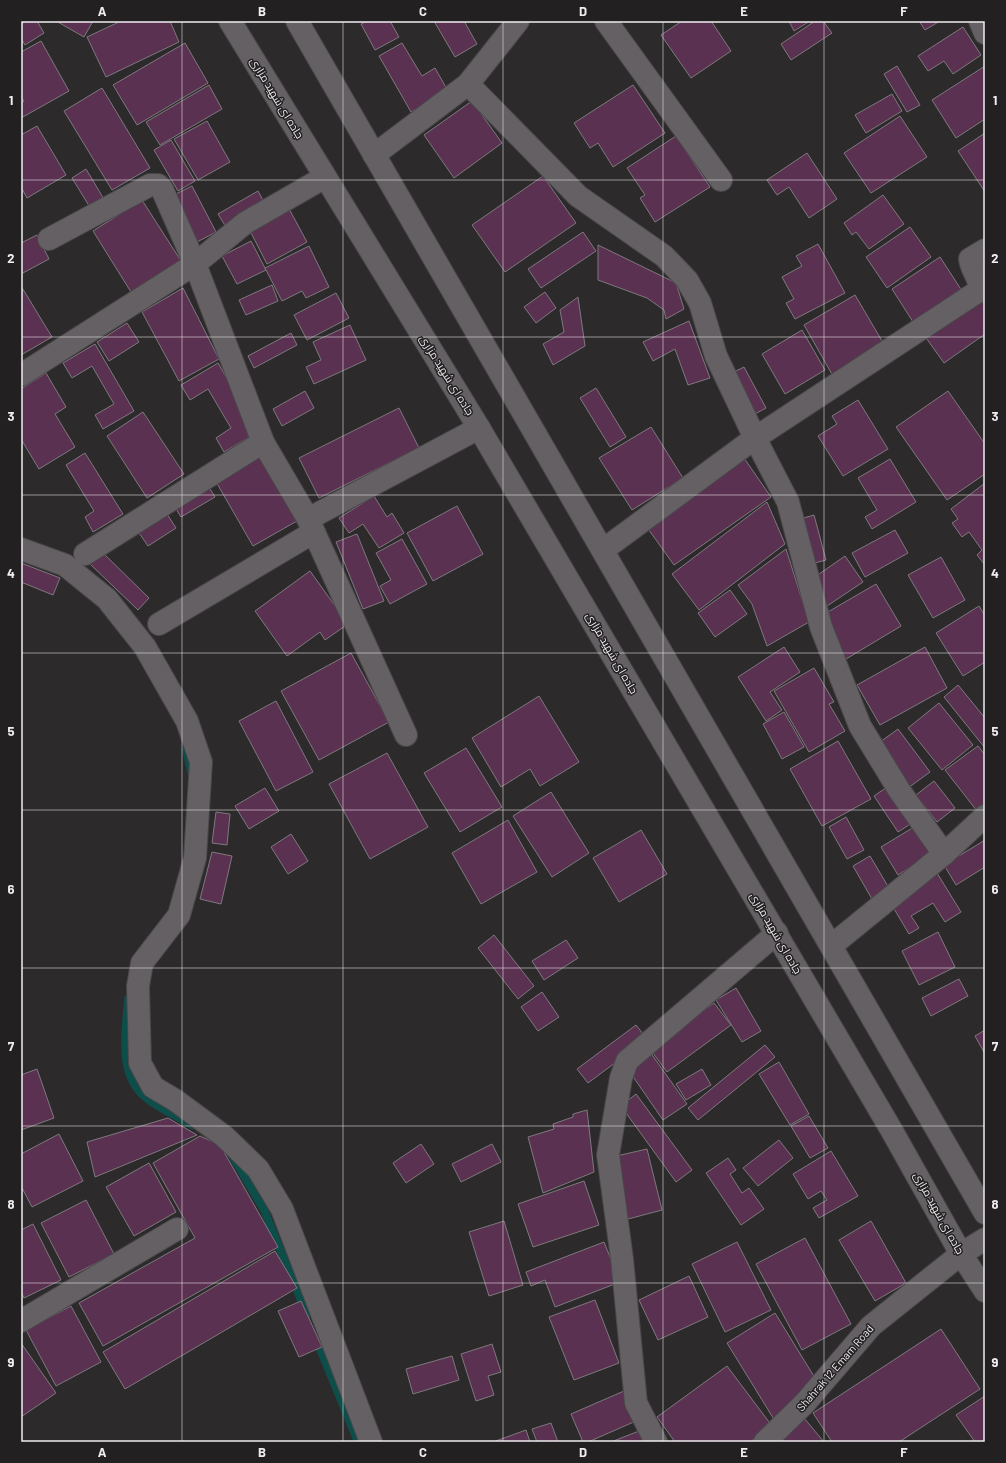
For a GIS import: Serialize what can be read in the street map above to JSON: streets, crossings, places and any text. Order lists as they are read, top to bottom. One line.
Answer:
{"streets":{"street":["جاده ای شهید مزاری","Shahrak 12 Emam Road"]},"crossings":[["جاده ای شهید مزاری","Shahrak 12 Emam Road"]],"grid":{"columns":["A","B","C","D","E","F"],"rows":["1","2","3","4","5","6","7","8","9"]}}
